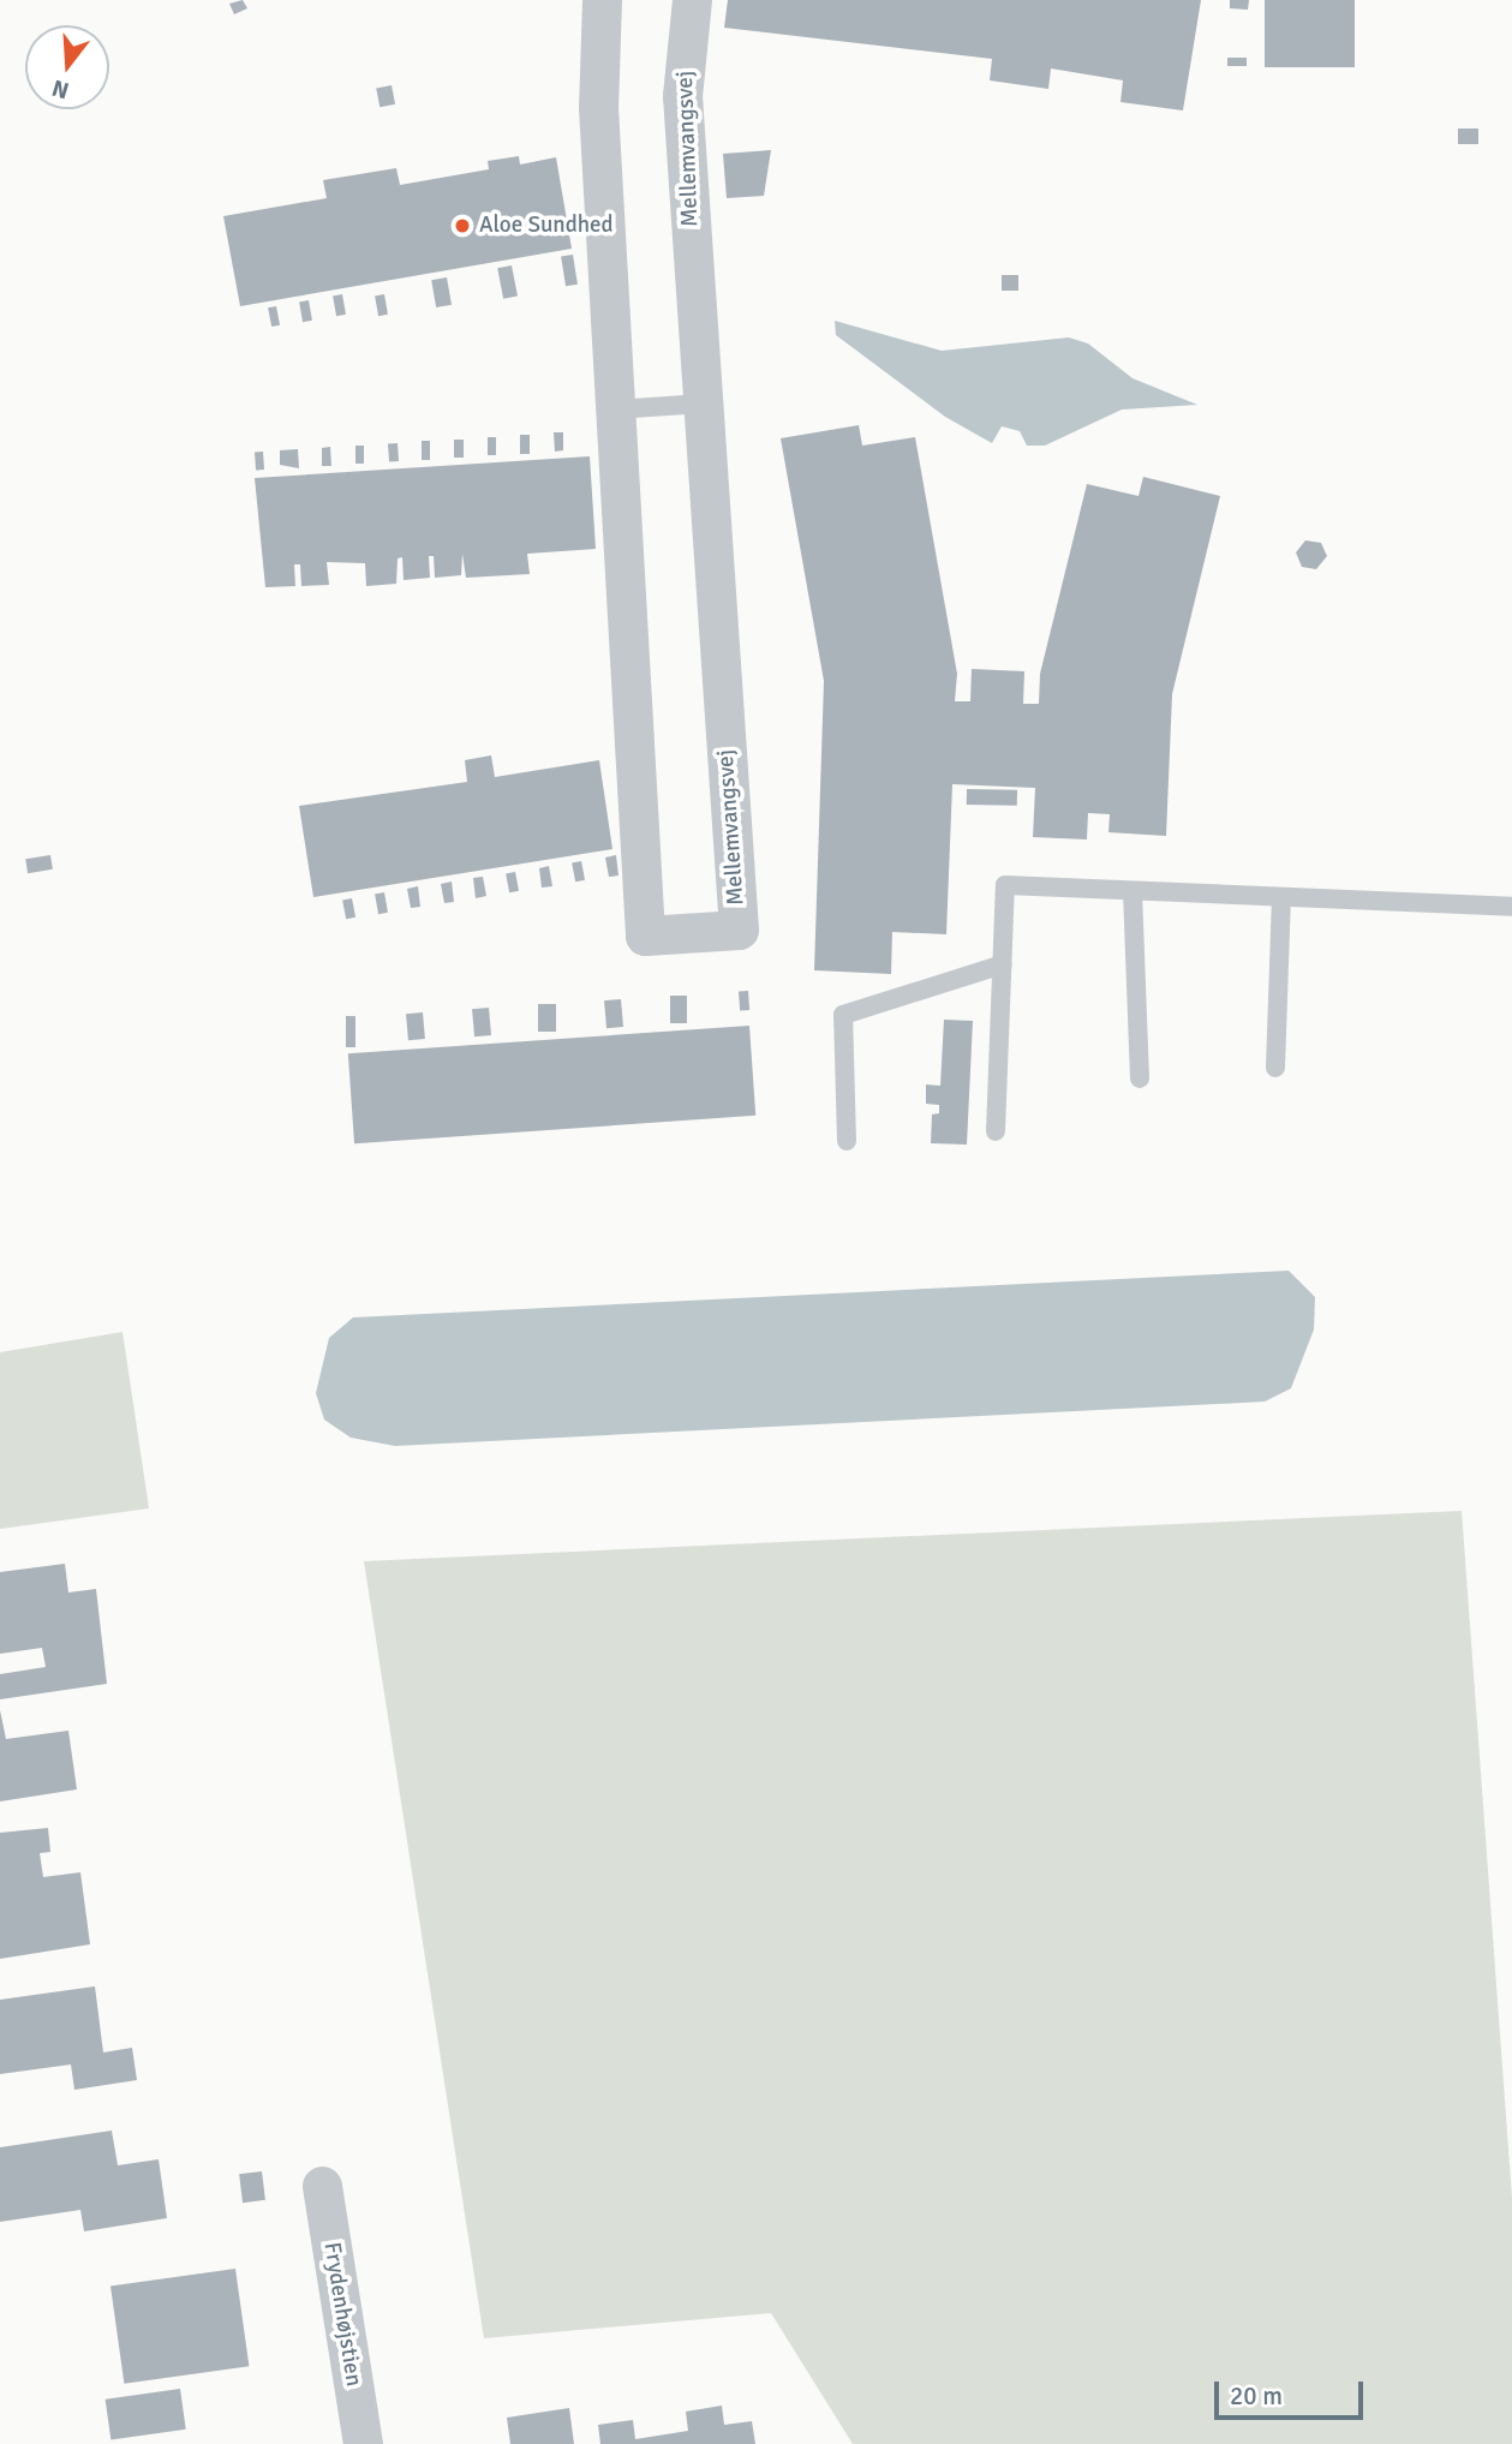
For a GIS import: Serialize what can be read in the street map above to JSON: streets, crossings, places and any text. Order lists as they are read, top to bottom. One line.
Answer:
{"streets":{"street":["Mellemvangsvej","Frydenhøjstien"]},"places":["Aloe Sundhed"],"scale_bar":"20 m","north":"bottom"}
